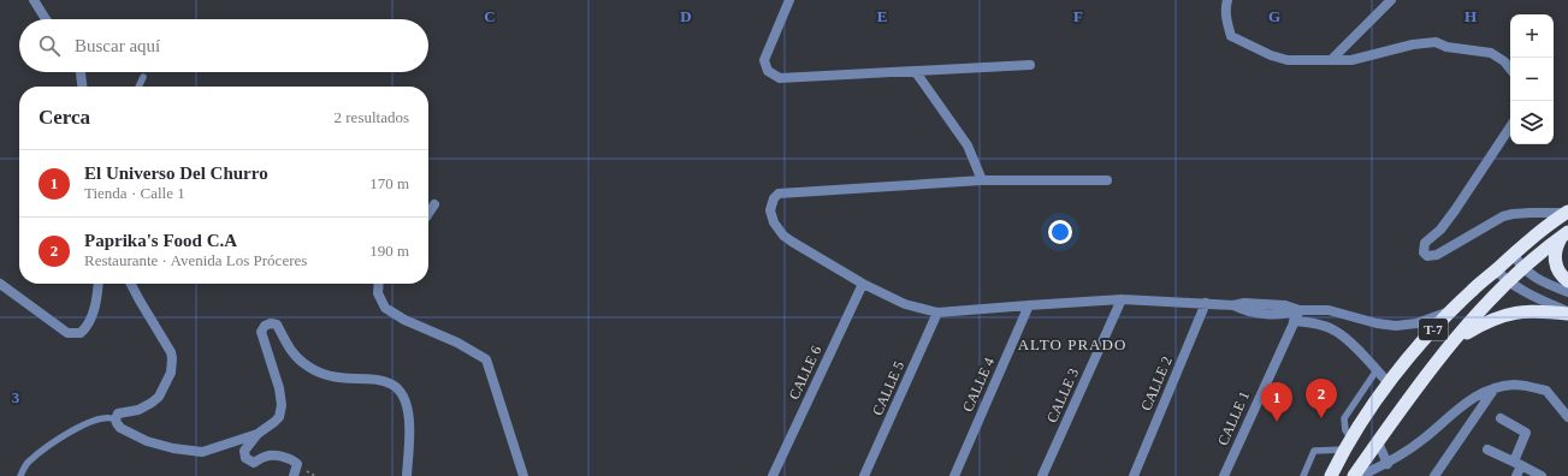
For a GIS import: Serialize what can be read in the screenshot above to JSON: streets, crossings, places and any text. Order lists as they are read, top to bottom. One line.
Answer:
{"streets":{"highway":["T-7"],"street":["CALLE 6","CALLE 2","CALLE 4","CALLE 5","CALLE 3","CALLE 1"]},"districts":["ALTO PRADO"],"page":{"map_buttons":["+","−"],"search":"Buscar aquí","heading":["Cerca","2 resultados"],"list":[{"mark":"1","name":"El Universo Del Churro","note":"Tienda · Calle 1","value":"170 m"},{"mark":"2","name":"Paprika's Food C.A","note":"Restaurante · Avenida Los Próceres","value":"190 m"}],"pins":["2","1"]},"grid":{"columns":["C","D","E","F","G","H"],"rows":["3"]}}
